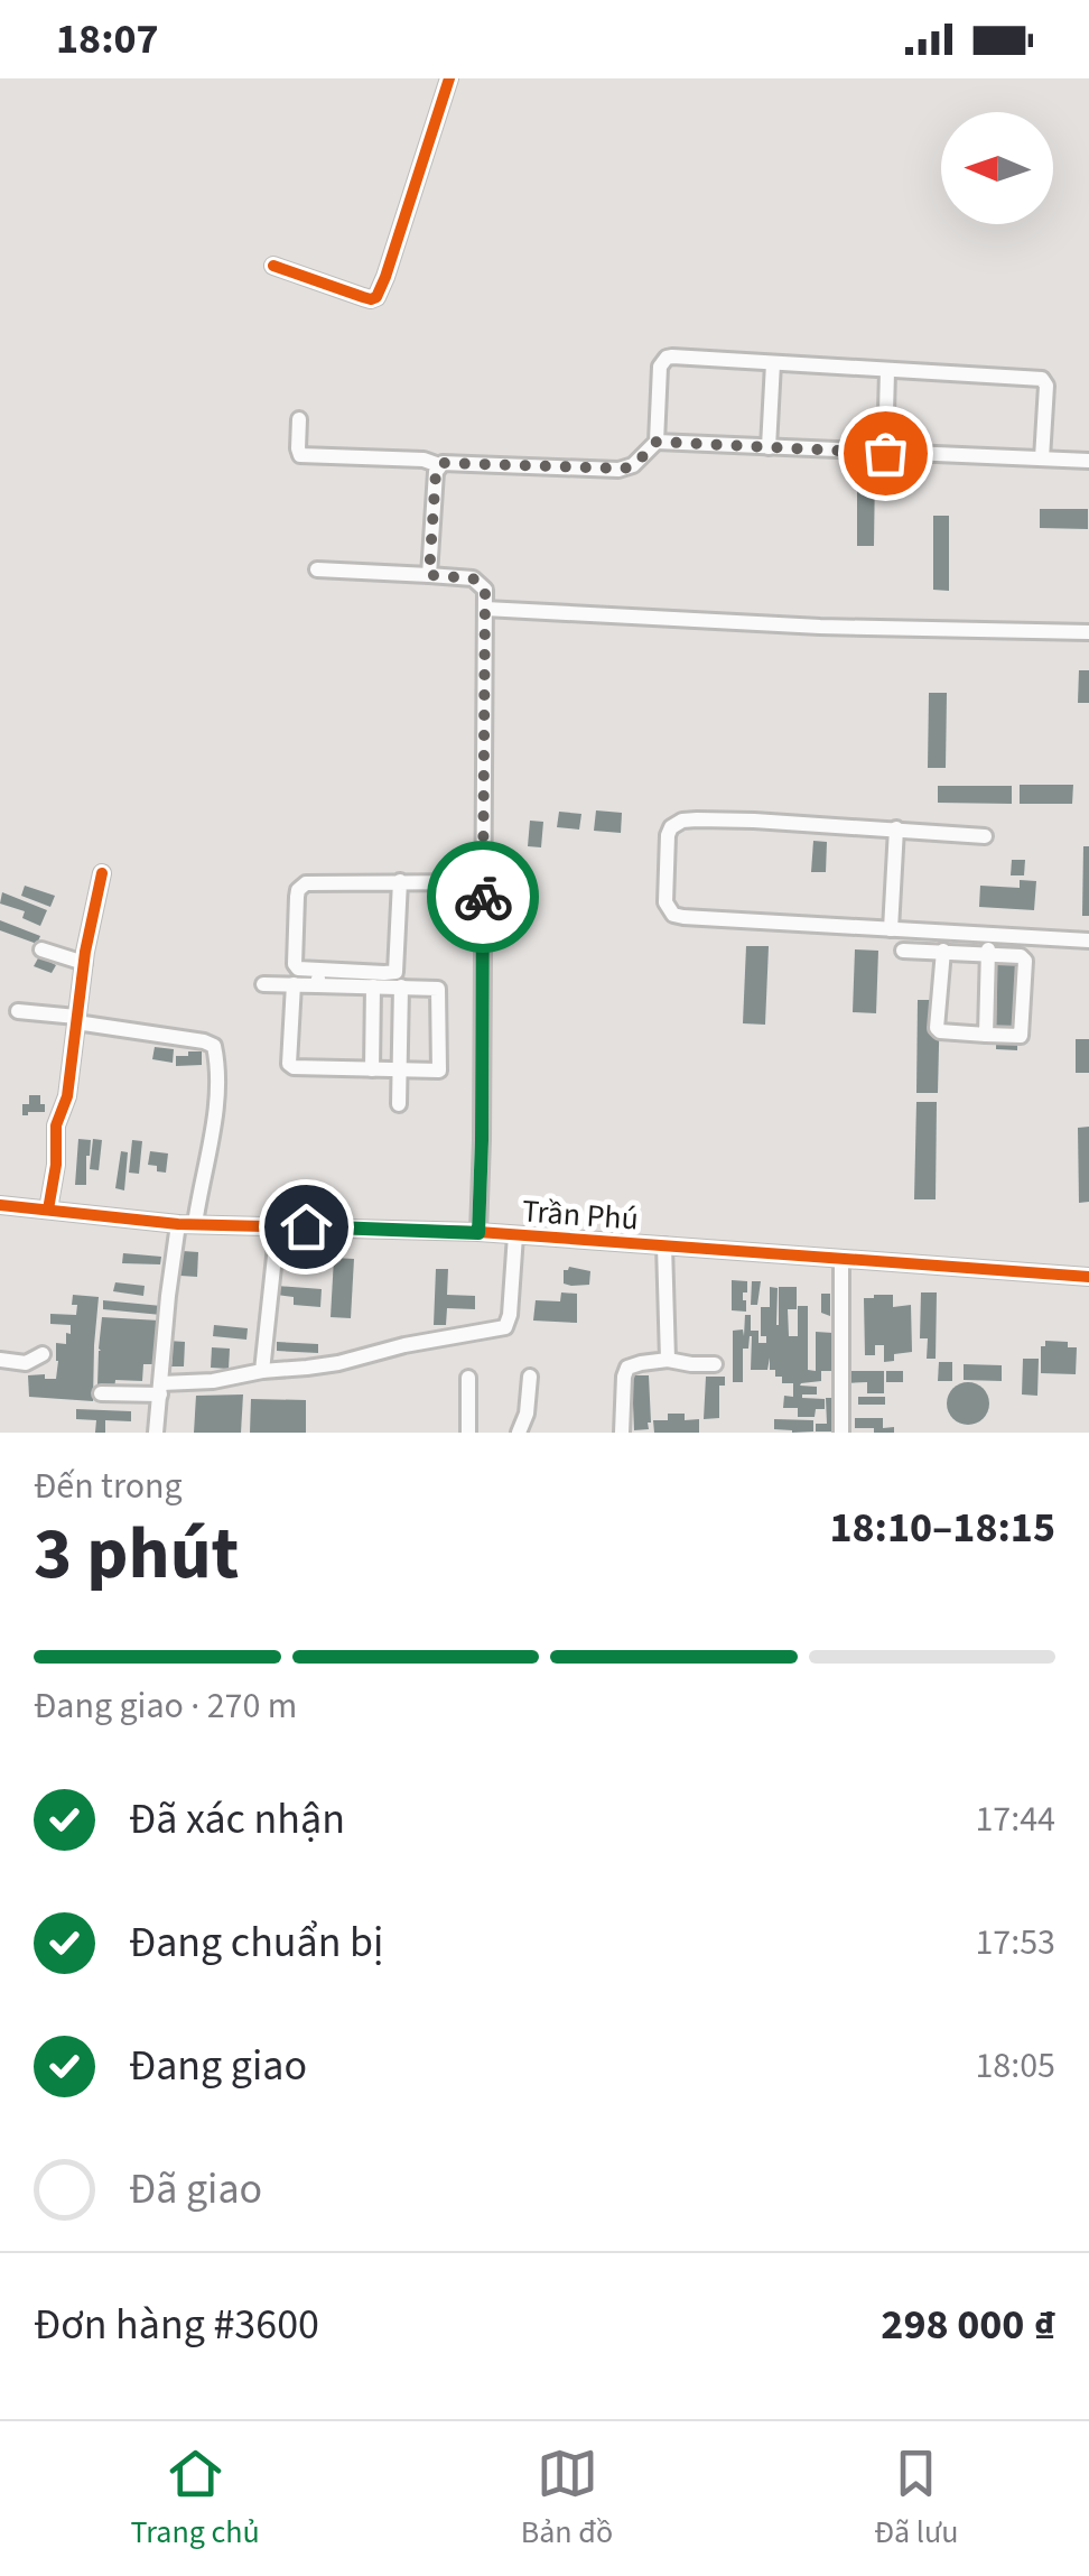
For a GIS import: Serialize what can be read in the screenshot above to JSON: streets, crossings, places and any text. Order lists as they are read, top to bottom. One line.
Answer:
{"streets":{"street":["Trần Phú"]},"north":"left","page":{"status":"18:07","heading":["3 phút","Đến trong","18:10–18:15"],"panel":["Đơn hàng #3600","298 000 ₫"],"bar":"Đang giao · 270 m","list":[["Đã xác nhận","17:44"],["Đang chuẩn bị","17:53"],["Đang giao","18:05"],"Đã giao"],"tabs":["Trang chủ","Bản đồ","Đã lưu"]}}
